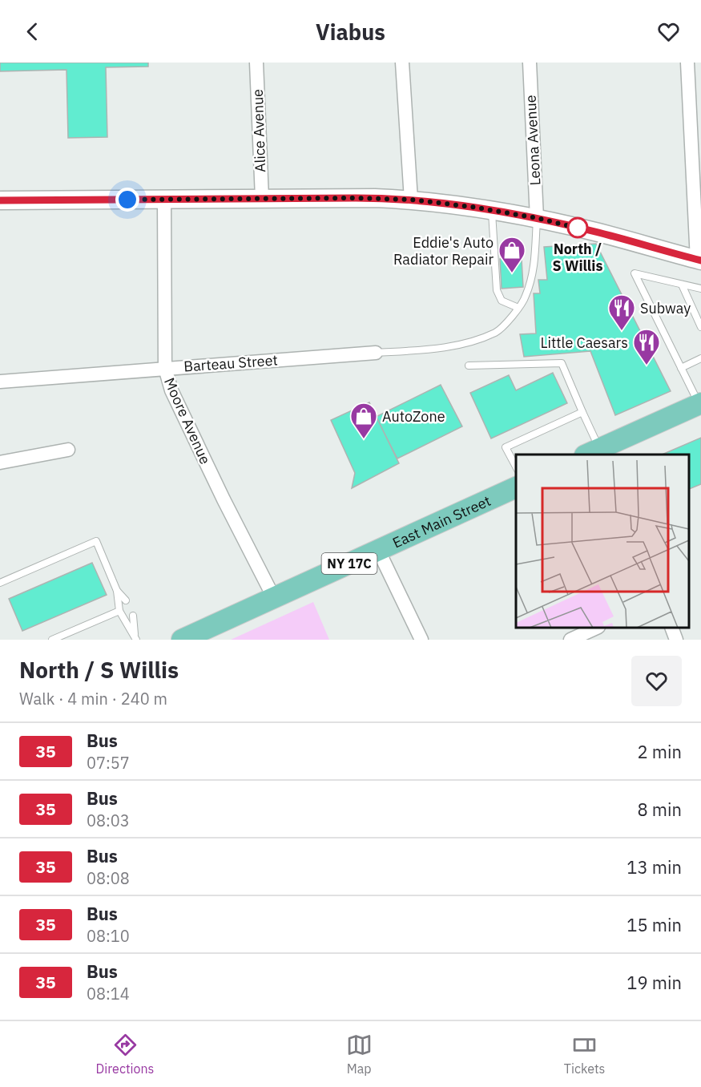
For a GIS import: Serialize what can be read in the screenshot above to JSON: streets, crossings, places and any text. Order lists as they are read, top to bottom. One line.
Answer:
{"streets":{"main road":["East Main Street","NY 17C"],"street":["Alice Avenue","Leona Avenue","Barteau Street","Moore Avenue"]},"crossings":[["Barteau Street","Moore Avenue"],["Moore Avenue","East Main Street"]],"places":{"other":["North / S Willis"],"shop":["Eddie's Auto Radiator Repair","AutoZone"],"restaurant":["Subway","Little Caesars"]},"lines":["bus line 35"],"page":{"header":"Viabus","heading":["North / S Willis","Walk · 4 min · 240 m"],"list":[{"mark":"35","name":"Bus","note":"07:57","value":"2 min"},{"mark":"35","name":"Bus","note":"08:03","value":"8 min"},{"mark":"35","name":"Bus","note":"08:08","value":"13 min"},{"mark":"35","name":"Bus","note":"08:10","value":"15 min"},{"mark":"35","name":"Bus","note":"08:14","value":"19 min"}],"tabs":["Directions","Map","Tickets"]}}
